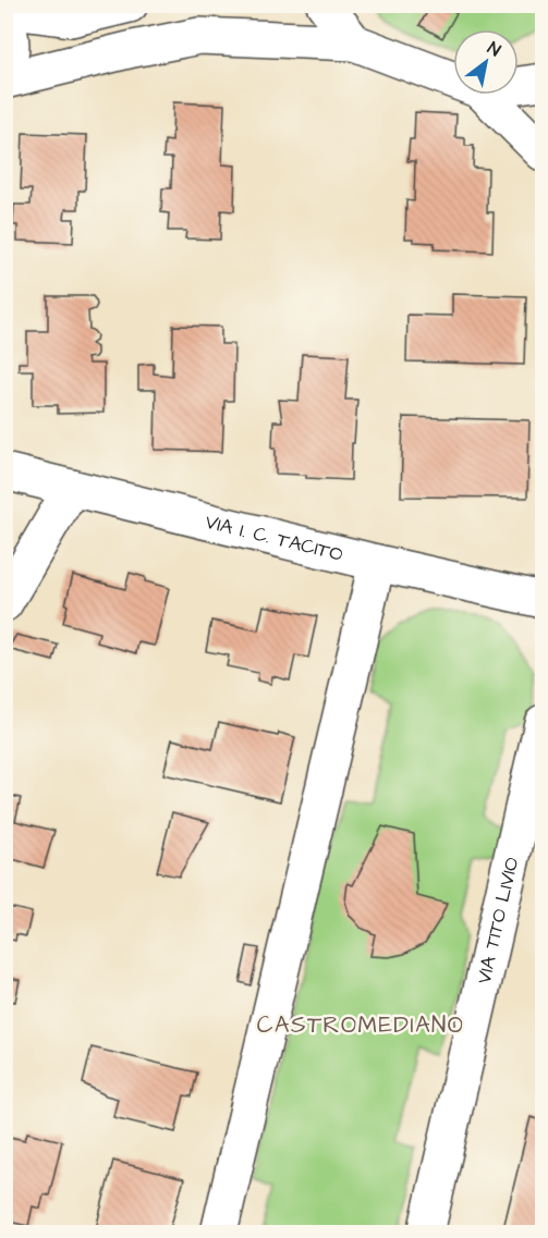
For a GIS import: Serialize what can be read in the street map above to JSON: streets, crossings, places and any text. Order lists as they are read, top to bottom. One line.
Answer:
{"streets":{"street":["VIA I. C. TACITO","VIA TITO LIVIO"]},"districts":["CASTROMEDIANO"],"north":"top right"}
